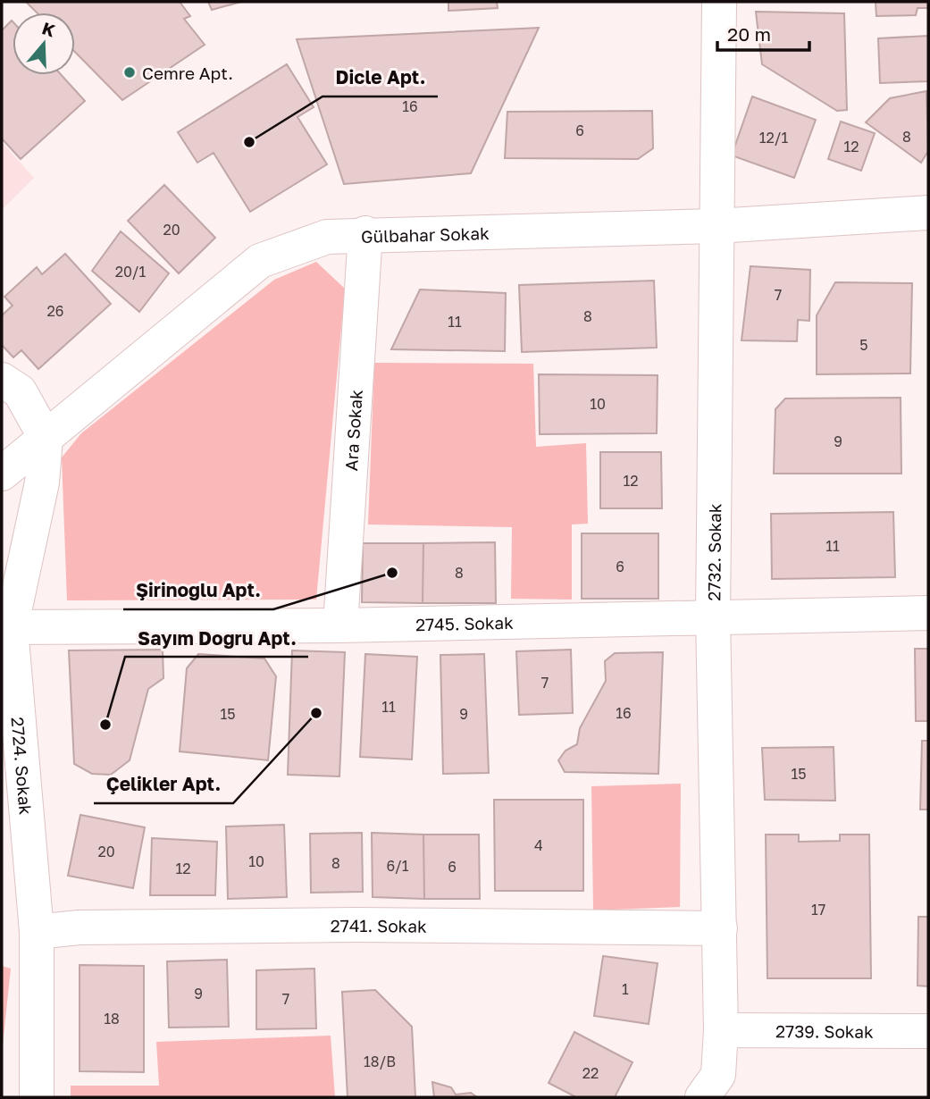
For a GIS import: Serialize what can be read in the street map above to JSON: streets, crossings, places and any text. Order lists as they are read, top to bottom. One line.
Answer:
{"streets":{"street":["Gülbahar Sokak","Ara Sokak","2732. Sokak","2745. Sokak","2724. Sokak","2741. Sokak","2739. Sokak"]},"crossings":[["Gülbahar Sokak","Ara Sokak"],["Gülbahar Sokak","2732. Sokak"],["Gülbahar Sokak","2724. Sokak"],["Ara Sokak","2745. Sokak"],["2732. Sokak","2745. Sokak"],["2732. Sokak","2741. Sokak"],["2732. Sokak","2739. Sokak"],["2745. Sokak","2724. Sokak"],["2724. Sokak","2741. Sokak"]],"places":["Cemre Apt.","Dicle Apt.","Şirinoğlu Apt.","Çelikler Apt.","Sayım Doğru Apt."],"house_numbers":["16","6","8","12/1","12","20","20/1","7","26","8","11","5","10","9","12","11","6","8","7","11","16","15","9","15","4","20","10","8","6/1","6","12","17","1","9","7","18","18/B","22"],"scale_bar":"20 m","north":"top"}
